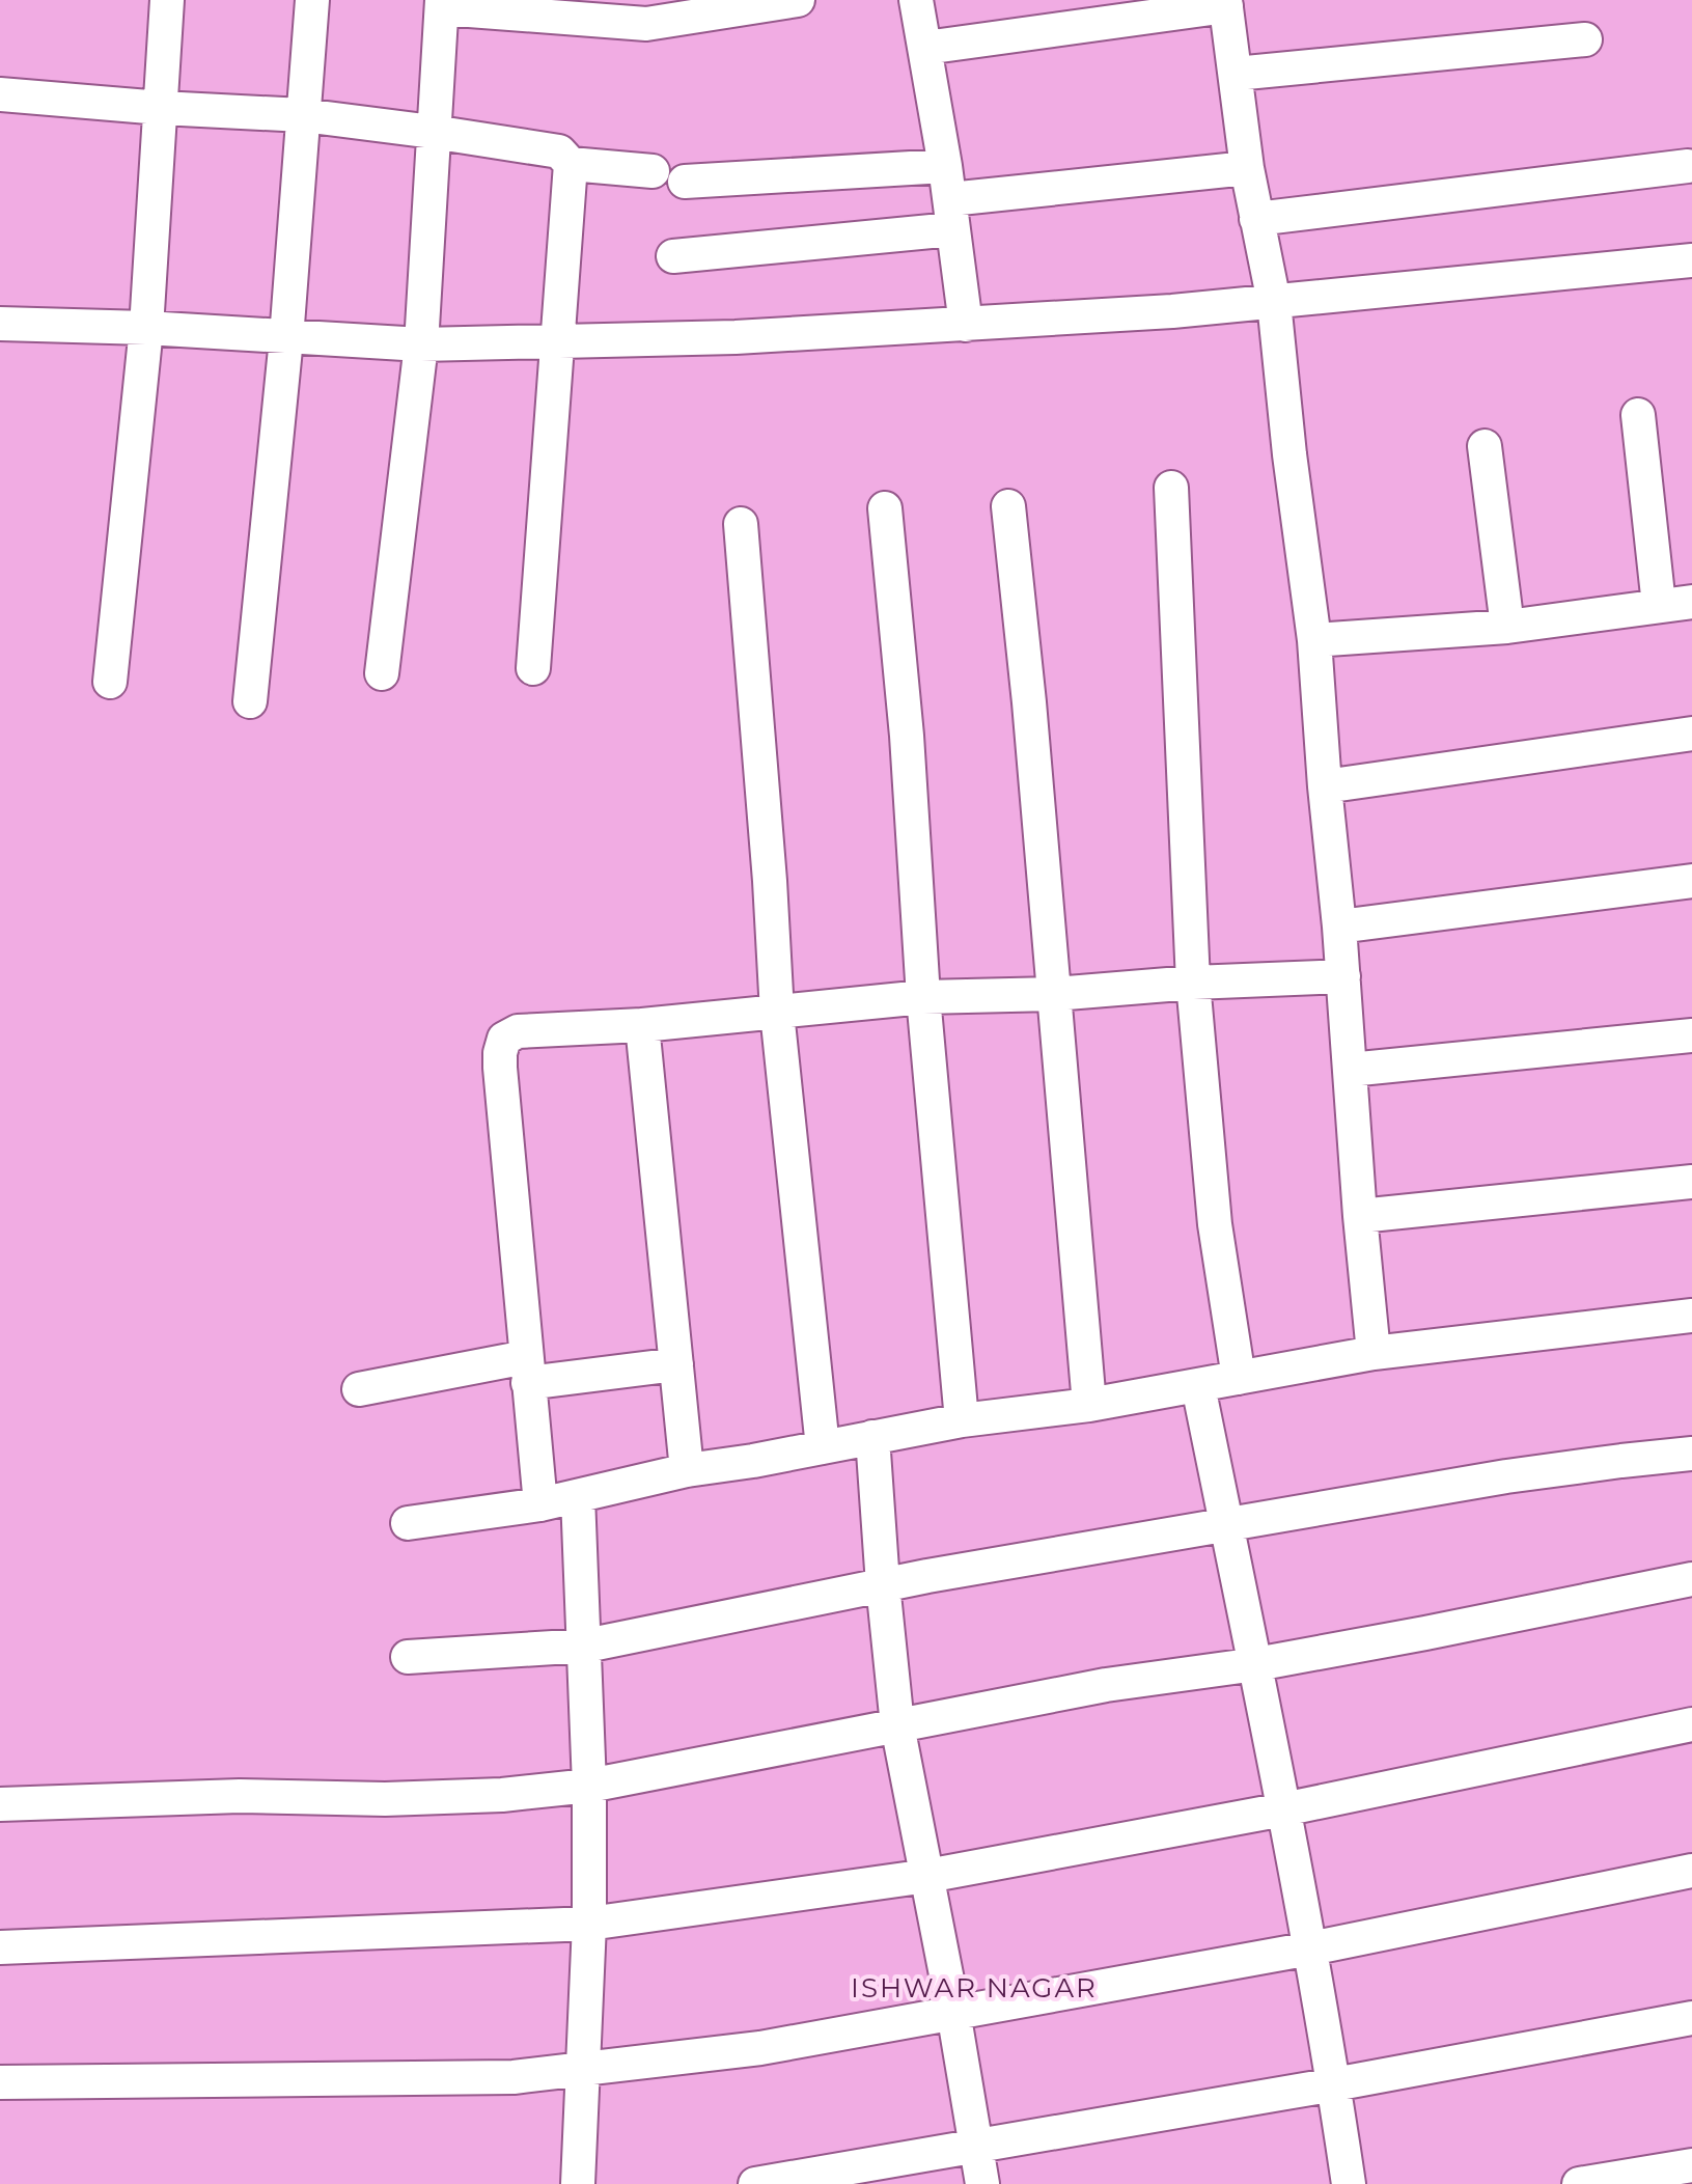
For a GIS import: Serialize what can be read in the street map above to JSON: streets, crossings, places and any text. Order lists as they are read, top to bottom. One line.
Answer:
{"districts":["ISHWAR NAGAR"]}
